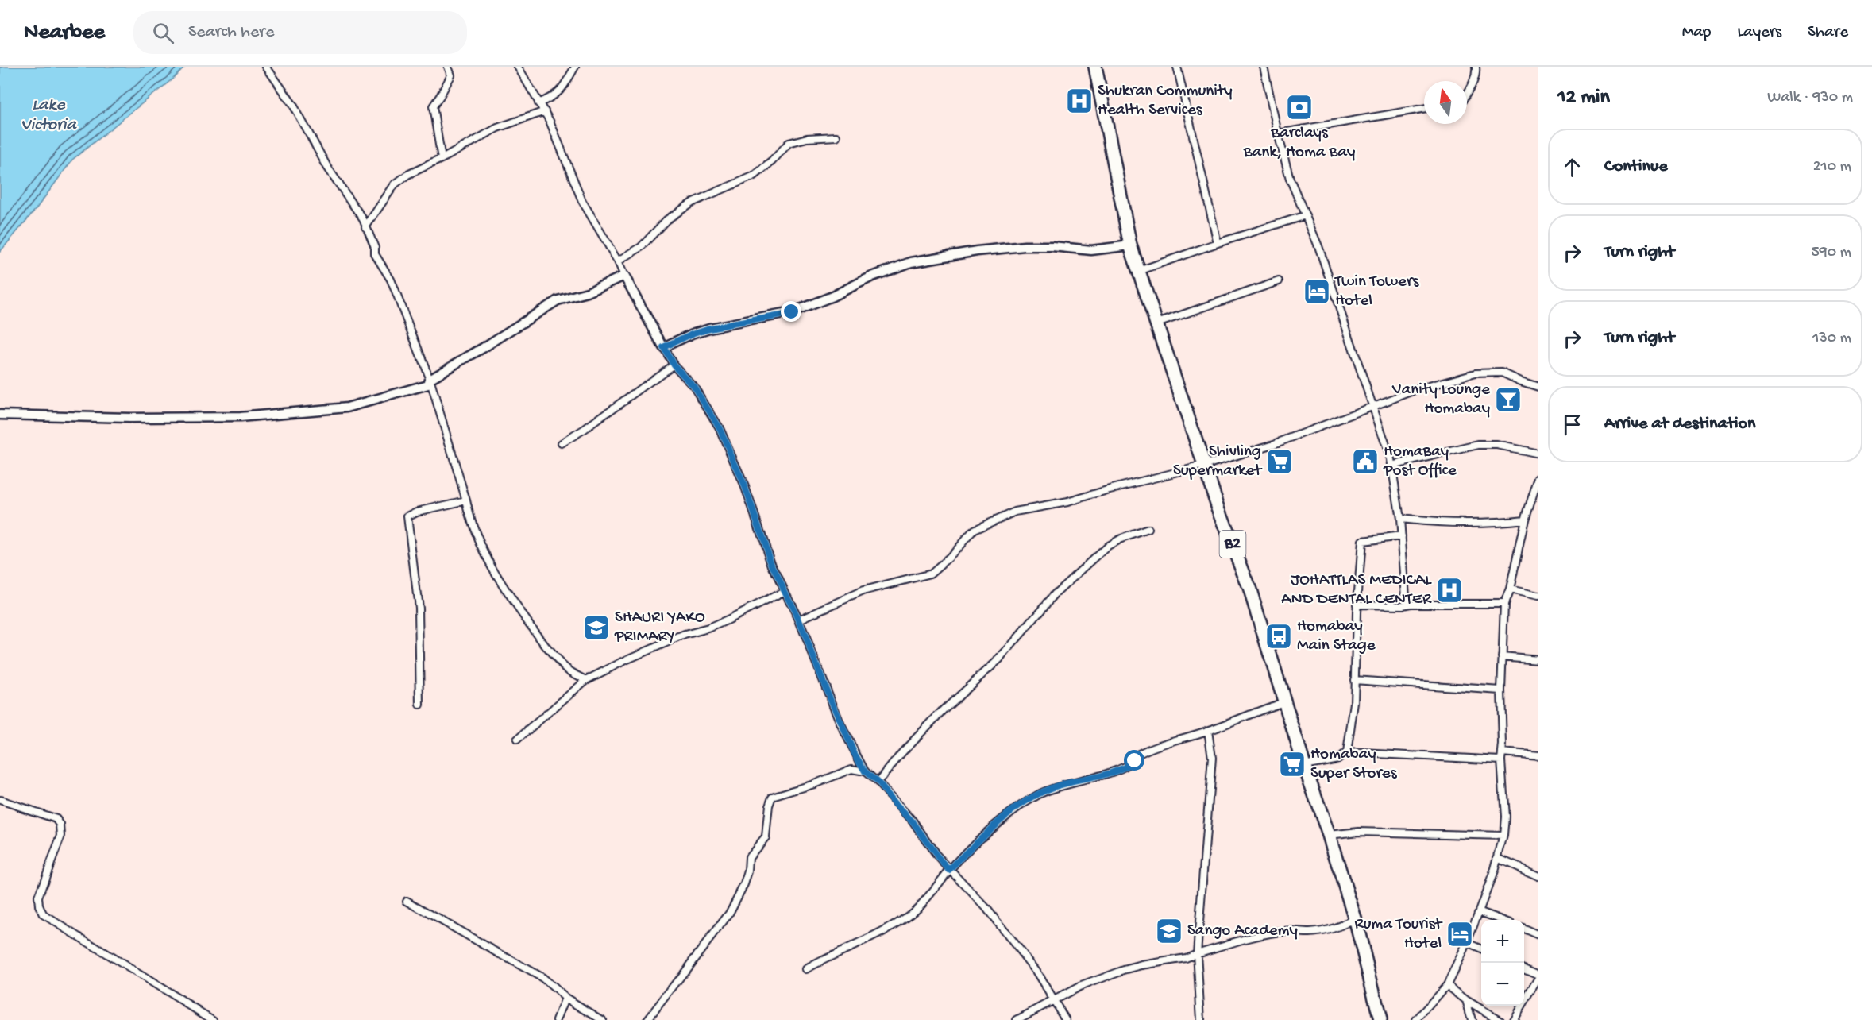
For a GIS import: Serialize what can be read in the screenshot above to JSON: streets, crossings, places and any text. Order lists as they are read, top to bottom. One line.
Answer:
{"streets":{"highway":["B2"]},"water":["Lake Victoria"],"places":{"hospital":["Shukran Community Health Services","JOHATTLAS MEDICAL AND DENTAL CENTER"],"bank":["Barclays Bank, Homa Bay"],"hotel":["Twin Towers Hotel","Ruma Tourist Hotel"],"bar":["Vanity Lounge Homabay"],"supermarket":["Shivling Supermarket","Homabay Super Stores"],"public building":["HomaBay Post Office"],"school or university":["SHAURI YAKO PRIMARY","Sango Academy"],"bus stop":["Homabay Main Stage"]},"north":"top","page":{"header":"Nearbee","search":"Search here","nav":["Map","Layers","Share"],"heading":["12 min","Walk · 930 m"],"list":[["Continue","210 m"],["Turn right","590 m"],["Turn right","130 m"],"Arrive at destination"],"map_buttons":["+","−"]}}
